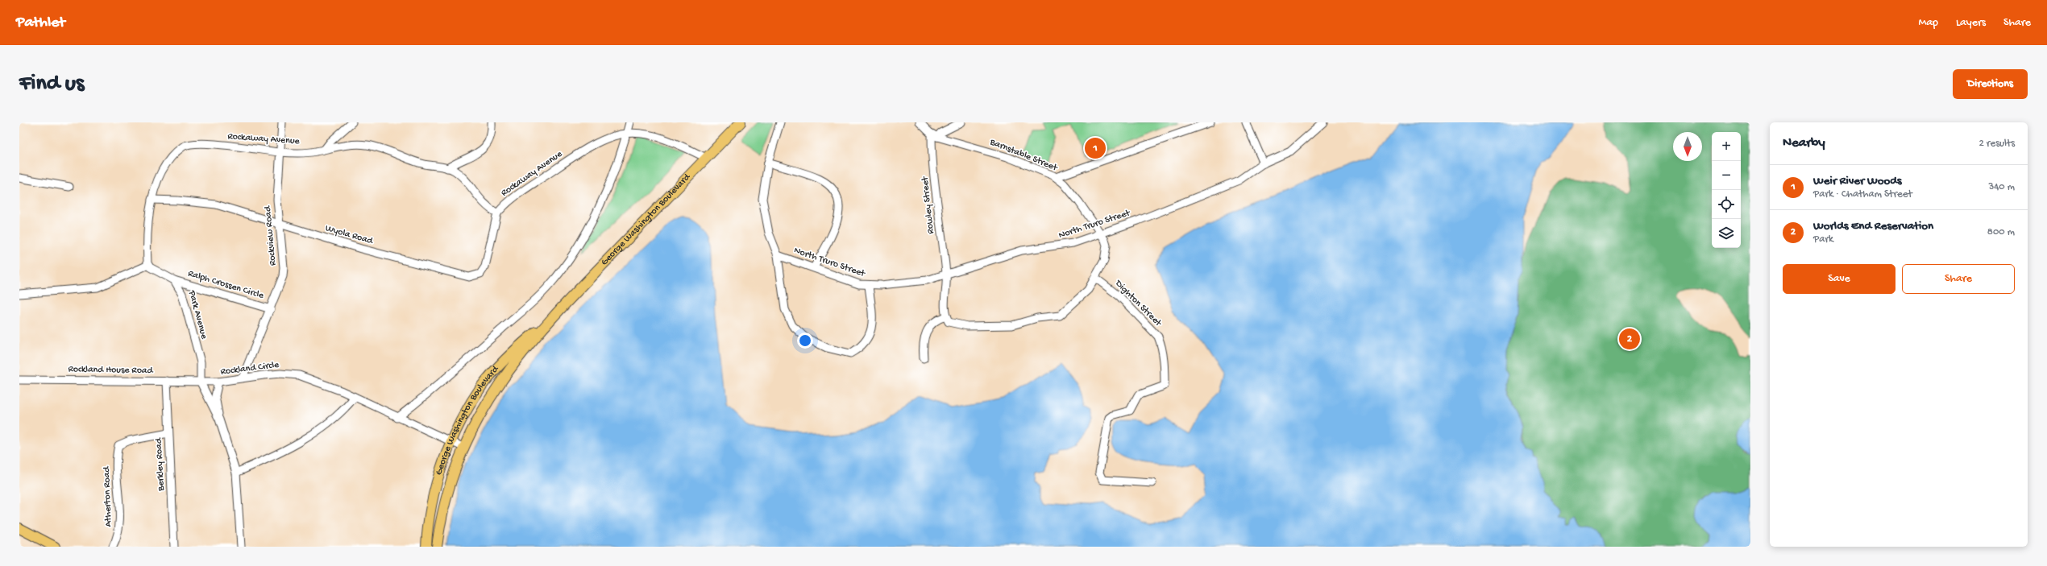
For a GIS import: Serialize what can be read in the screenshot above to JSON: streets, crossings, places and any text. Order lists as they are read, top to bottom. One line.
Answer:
{"streets":{"main road":["George Washington Boulevard"],"street":["Rockaway Avenue","Barnstable Street","Rowley Street","North Truro Street","Wyola Road","Rockview Road","Ralph Crossen Circle","Dighton Street","Park Avenue","Rockland Circle","Rockland House Road","Berkley Road","Atherton Road"]},"crossings":[["Rockaway Avenue","George Washington Boulevard"],["Rockaway Avenue","Wyola Road"],["Rockaway Avenue","Rockview Road"],["Barnstable Street","Rowley Street"],["Barnstable Street","North Truro Street"],["Barnstable Street","Dighton Street"],["Rowley Street","North Truro Street"],["George Washington Boulevard","Rockland Circle"],["Wyola Road","Rockview Road"],["Rockview Road","Ralph Crossen Circle"],["Rockview Road","Rockland Circle"],["Ralph Crossen Circle","Park Avenue"],["Park Avenue","Rockland Circle"],["Park Avenue","Rockland House Road"],["Rockland Circle","Rockland House Road"],["Rockland House Road","Berkley Road"],["Berkley Road","Atherton Road"]],"north":"bottom","page":{"header":"Pathlet","nav":["Map","Layers","Share"],"buttons":["Directions",["Save","Share"]],"title":"Find us","heading":["Nearby","2 results"],"map_buttons":["+","−"],"pins":["1","2"],"list":[{"mark":"1","name":"Weir River Woods","note":"Park · Chatham Street","value":"340 m"},{"mark":"2","name":"Worlds End Reservation","note":"Park","value":"800 m"}]}}
